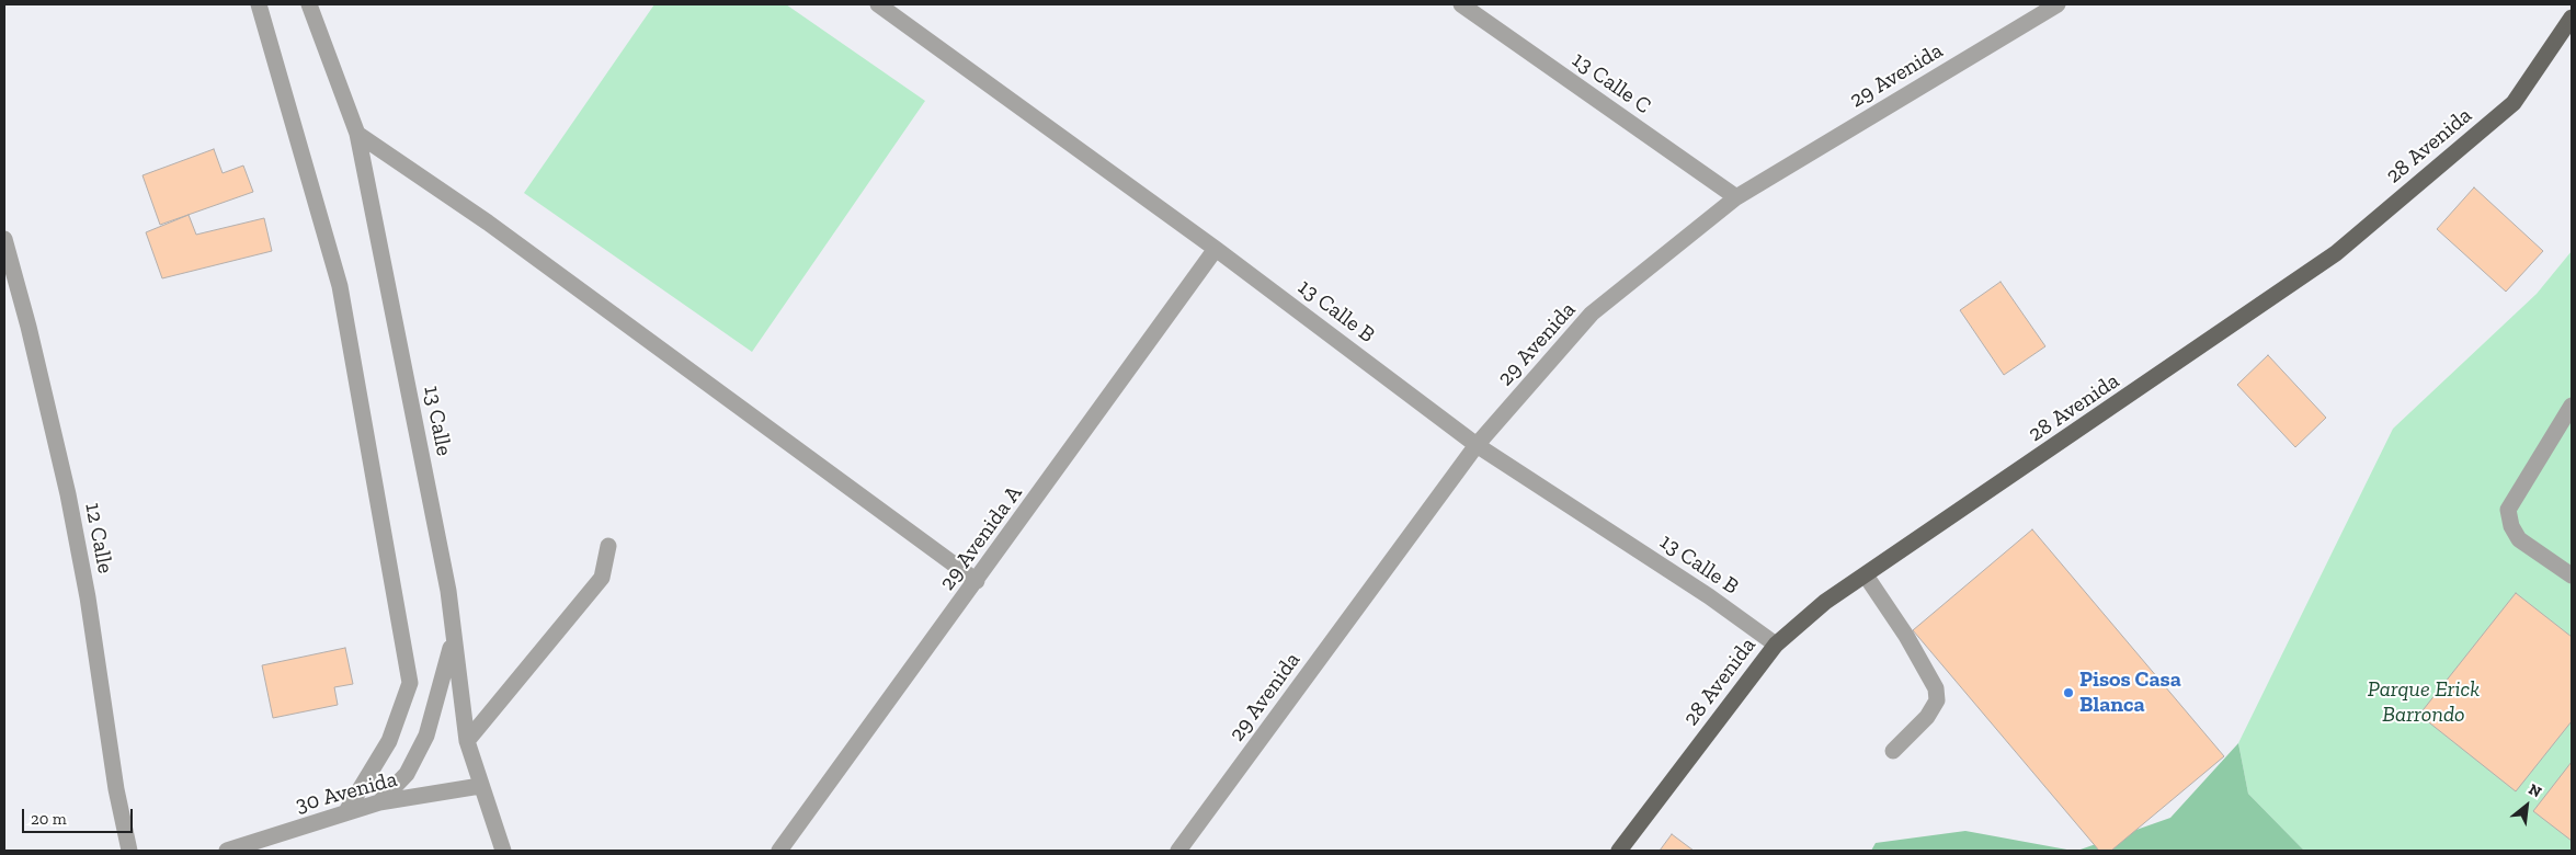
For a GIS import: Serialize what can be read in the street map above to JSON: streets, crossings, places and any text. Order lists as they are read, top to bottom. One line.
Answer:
{"streets":{"main road":["28 Avenida"],"street":["29 Avenida","13 Calle C","13 Calle B","13 Calle","12 Calle","29 Avenida A","30 Avenida"]},"crossings":[["29 Avenida","13 Calle C"],["29 Avenida","13 Calle B"],["28 Avenida","13 Calle B"],["13 Calle B","29 Avenida A"],["13 Calle","30 Avenida"]],"parks":["Parque Erick Barrondo"],"places":["Pisos Casa Blanca"],"scale_bar":"20 m","north":"top right"}
